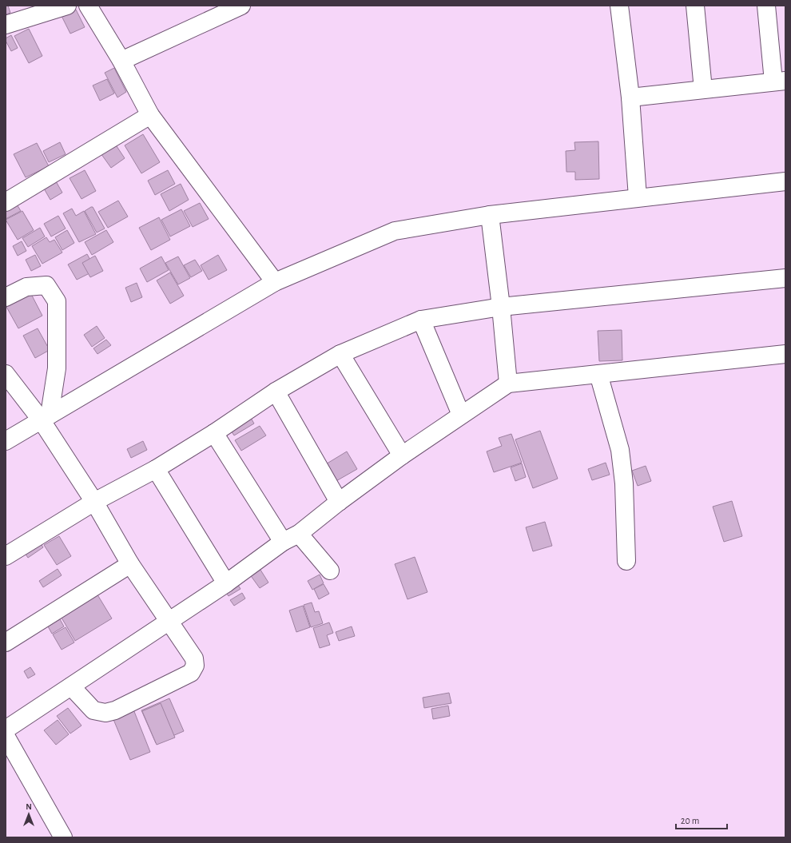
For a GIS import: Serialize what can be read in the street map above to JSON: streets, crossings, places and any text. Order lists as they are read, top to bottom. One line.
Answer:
{"scale_bar":"20 m","north":"top"}
